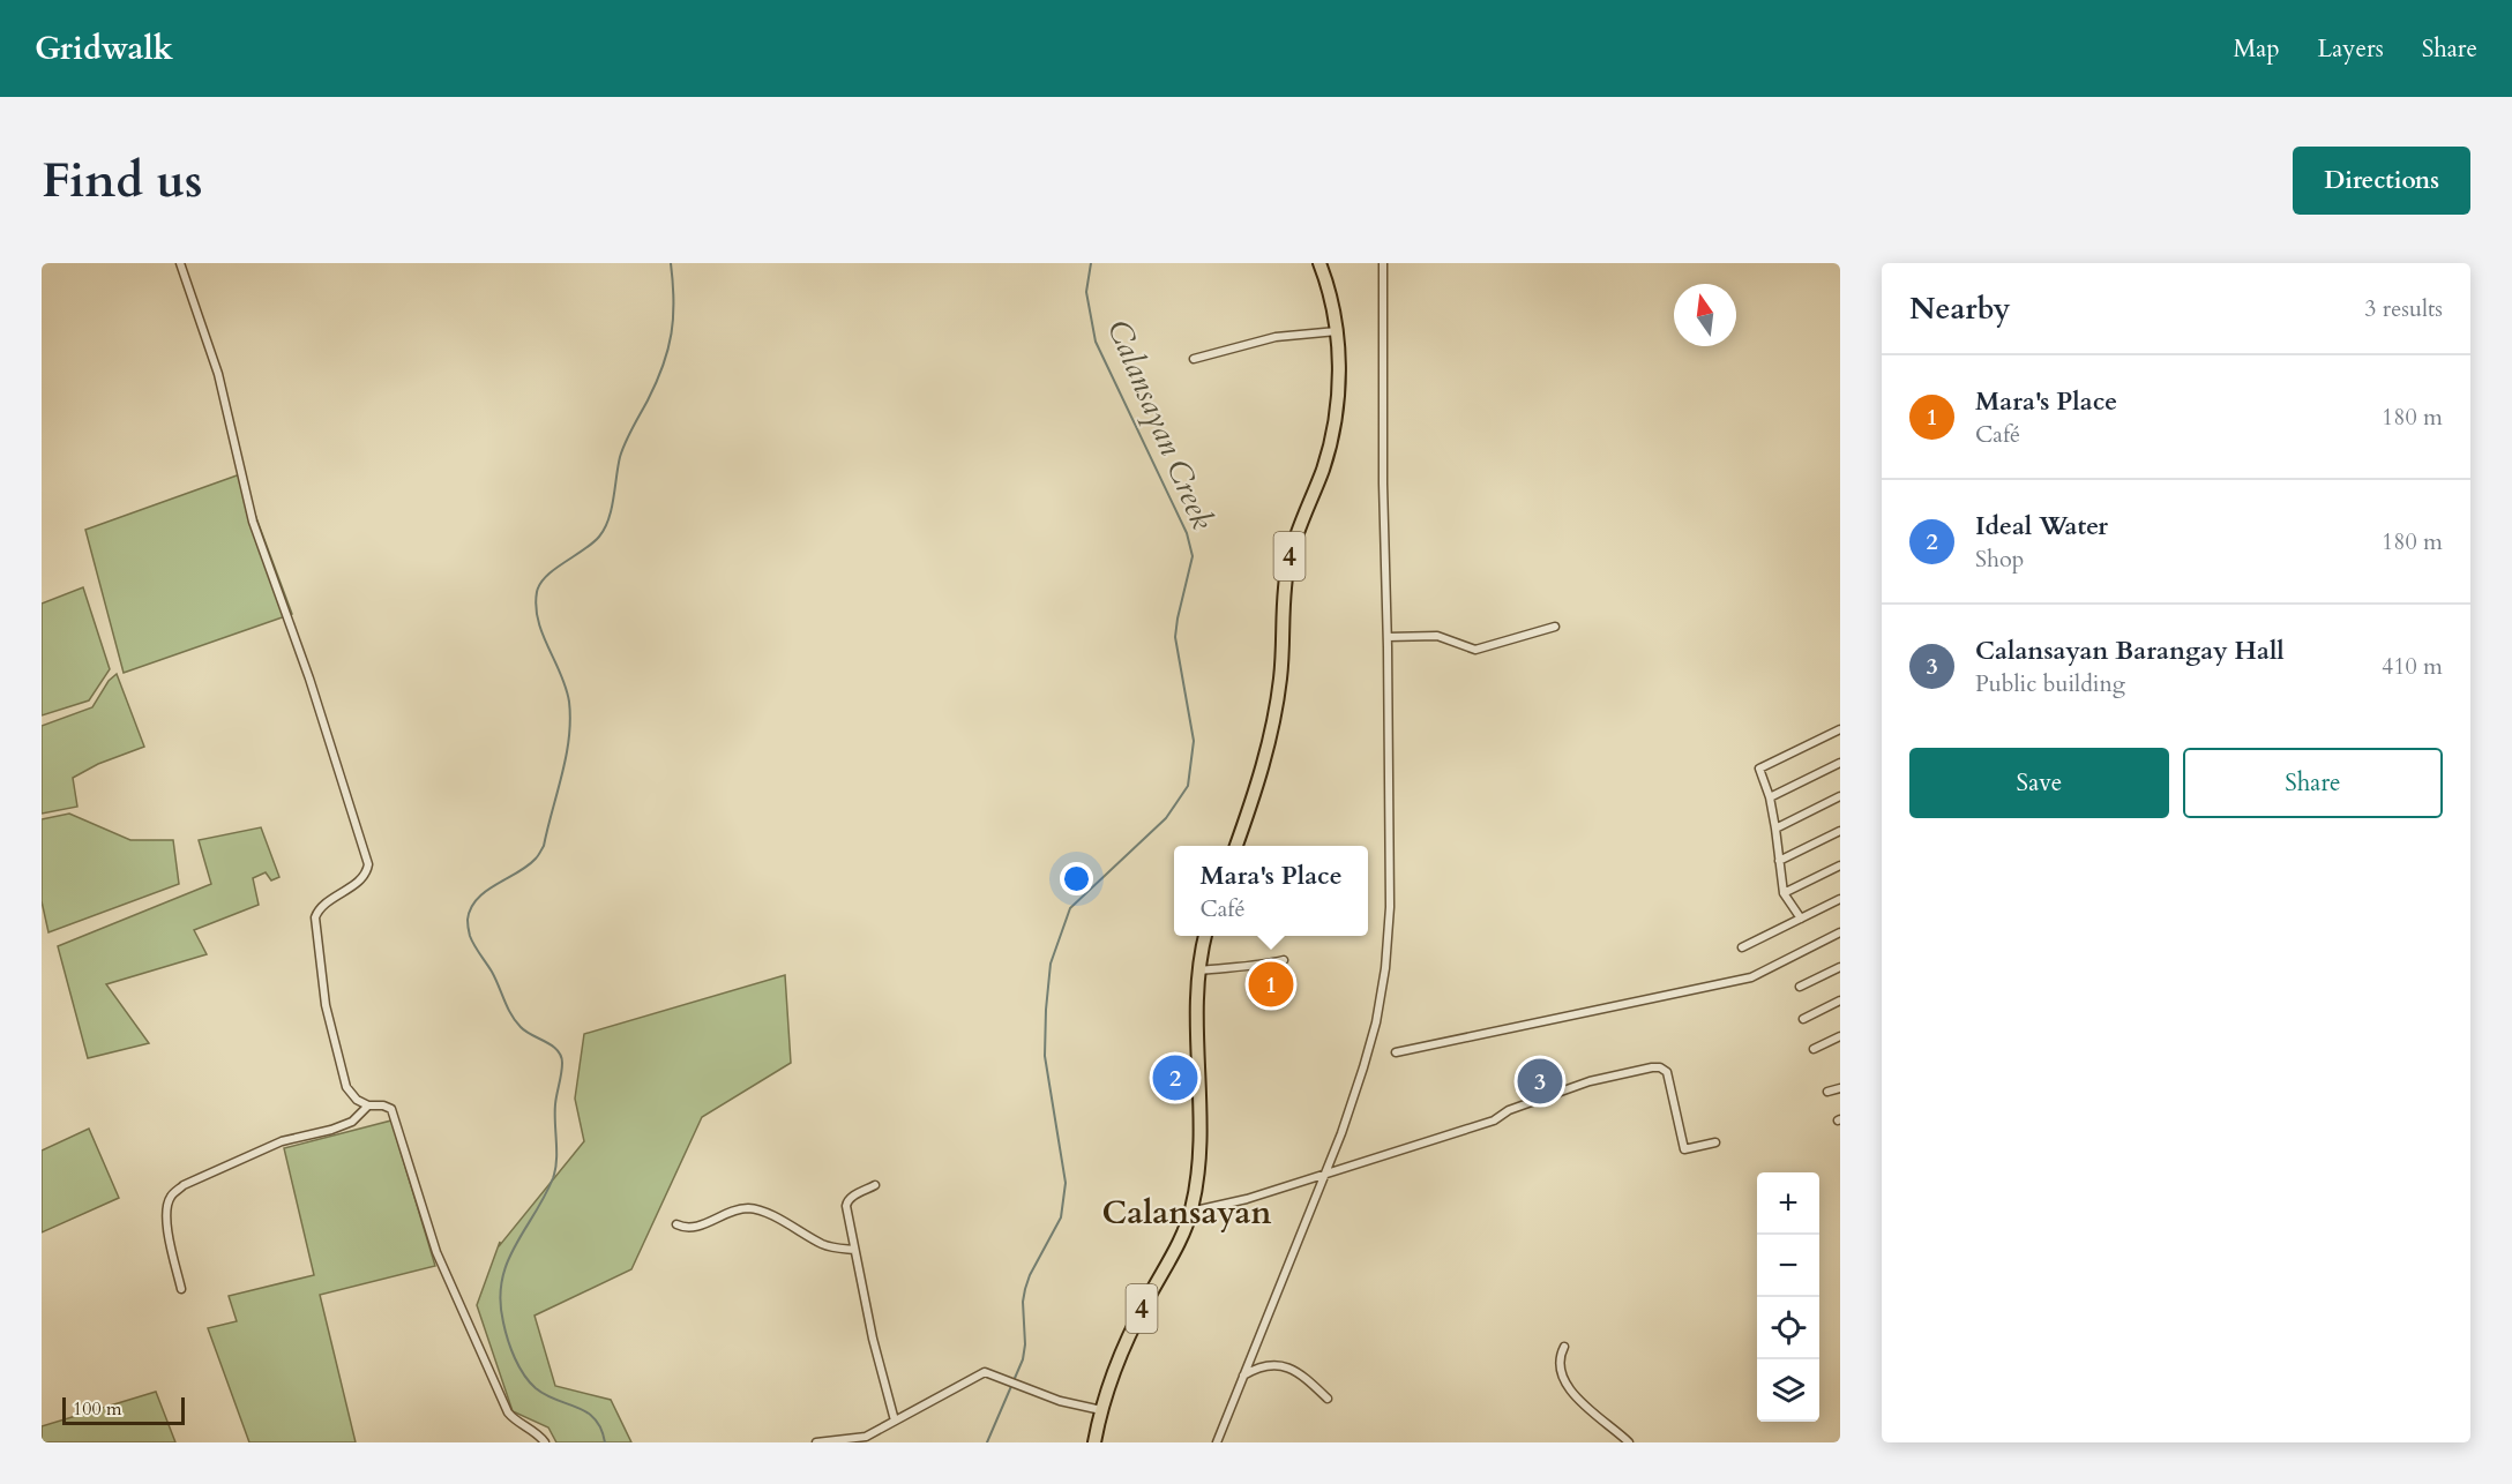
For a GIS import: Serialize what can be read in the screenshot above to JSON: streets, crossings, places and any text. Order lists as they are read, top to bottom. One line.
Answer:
{"streets":{"highway":["4"]},"districts":["Calansayan"],"water":["Calansayan Creek"],"scale_bar":"100 m","north":"top","page":{"header":"Gridwalk","nav":["Map","Layers","Share"],"buttons":["Directions",["Save","Share"]],"title":"Find us","heading":["Nearby","3 results"],"list":[{"mark":"1","name":"Mara's Place","note":"Café","value":"180 m"},{"mark":"2","name":"Ideal Water","note":"Shop","value":"180 m"},{"mark":"3","name":"Calansayan Barangay Hall","note":"Public building","value":"410 m"}],"popup":["Mara's Place","Café"],"pins":["1","2","3"],"map_buttons":["+","−"],"scale":"100 m"}}
